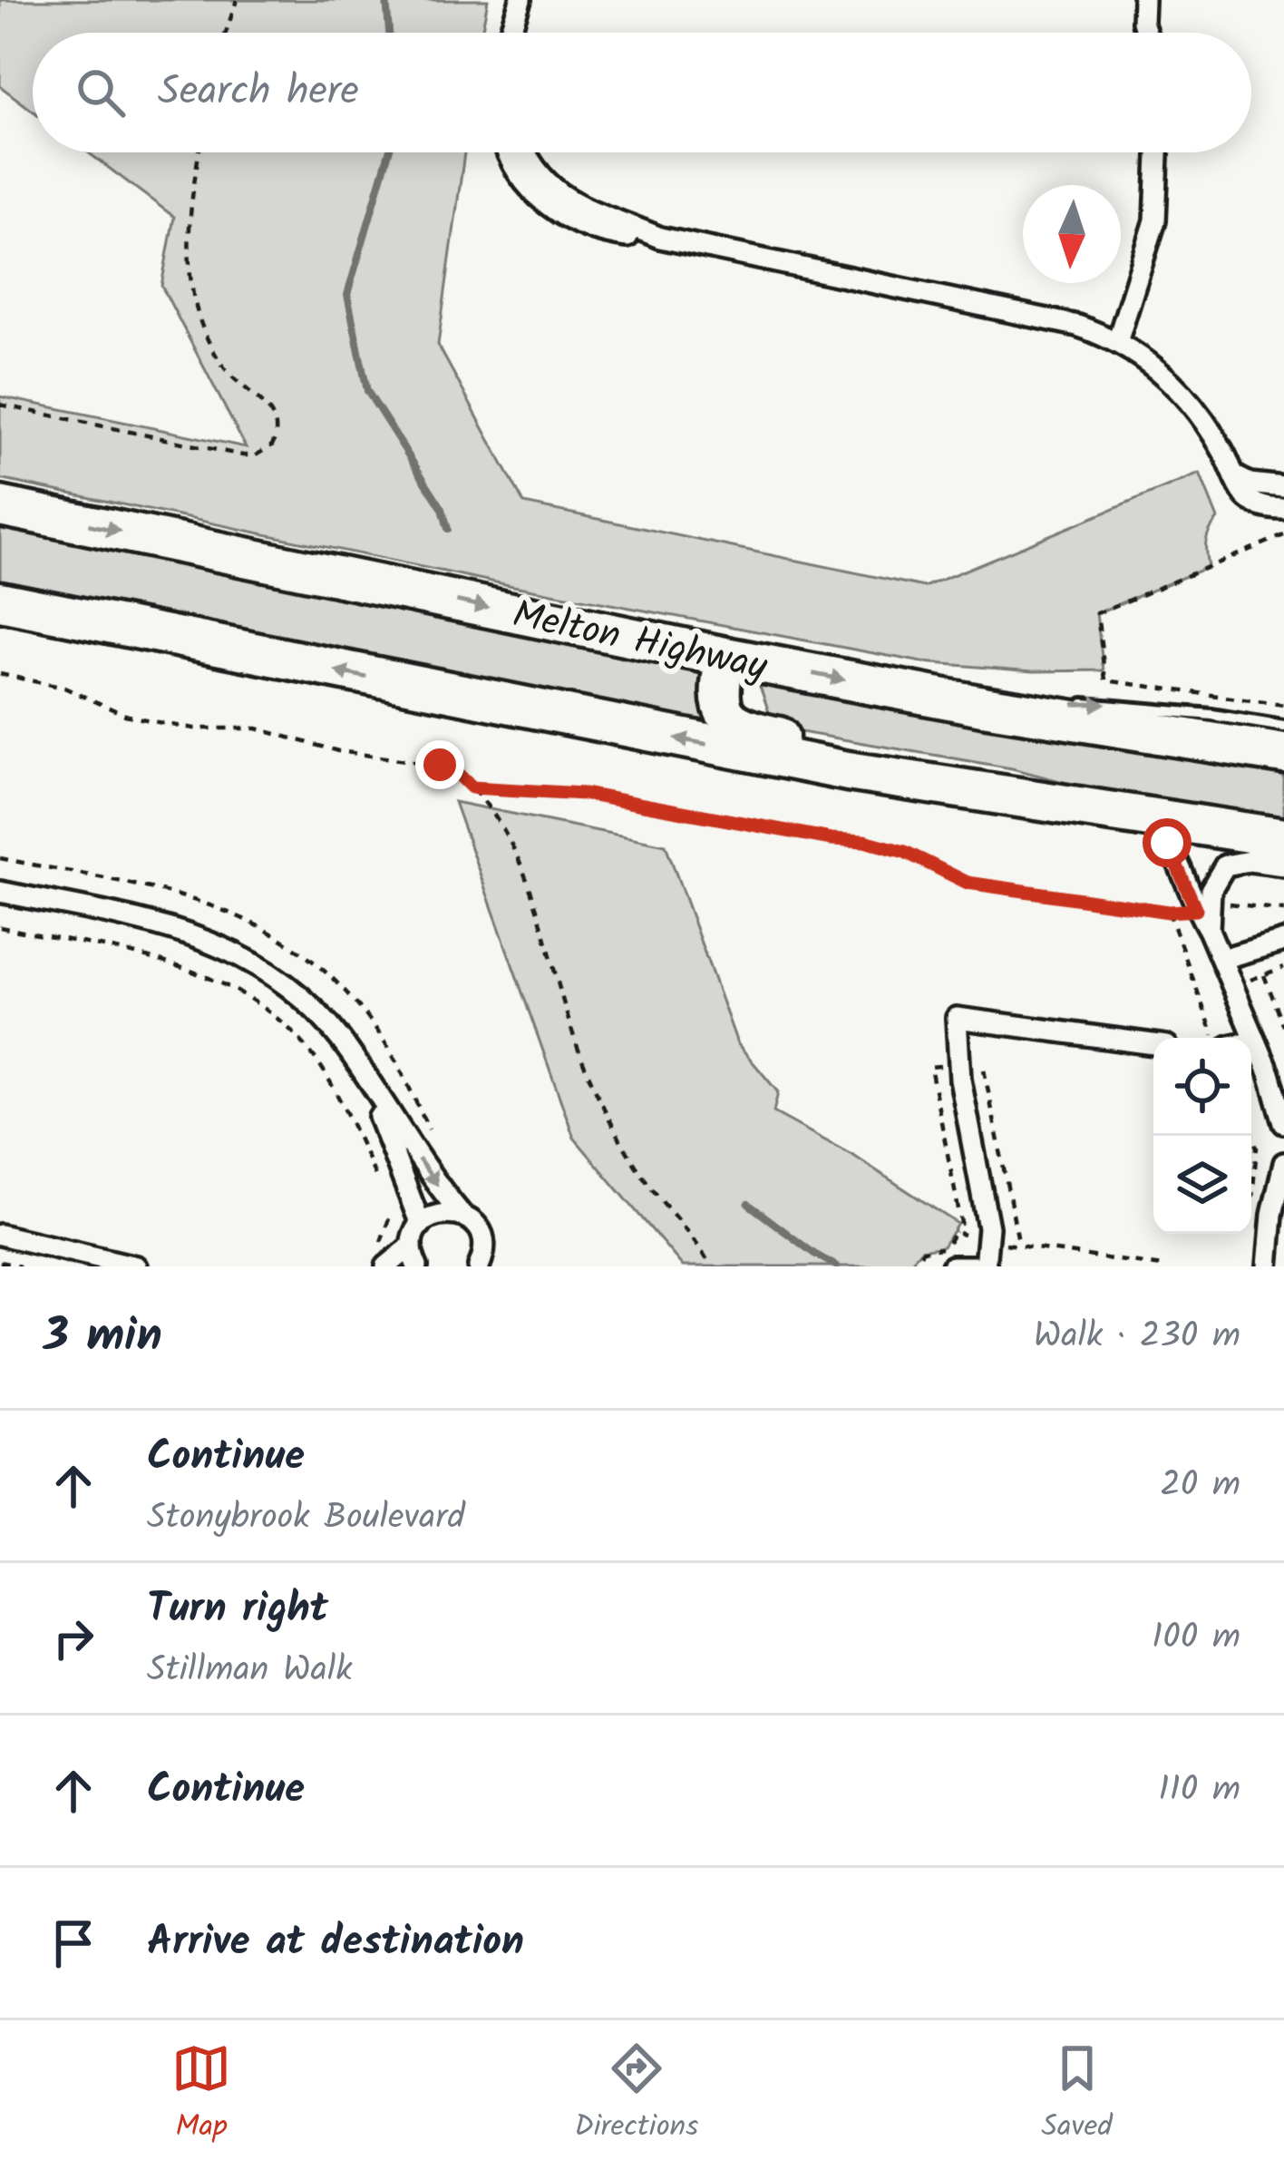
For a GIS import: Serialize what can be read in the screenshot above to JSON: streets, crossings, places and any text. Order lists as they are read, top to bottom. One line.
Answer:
{"streets":{"highway":["Melton Highway"]},"north":"bottom","page":{"search":"Search here","heading":["3 min","Walk · 230 m"],"list":[["Continue","Stonybrook Boulevard","20 m"],["Turn right","Stillman Walk","100 m"],["Continue","110 m"],"Arrive at destination"],"nav":["Map","Directions","Saved"]}}
